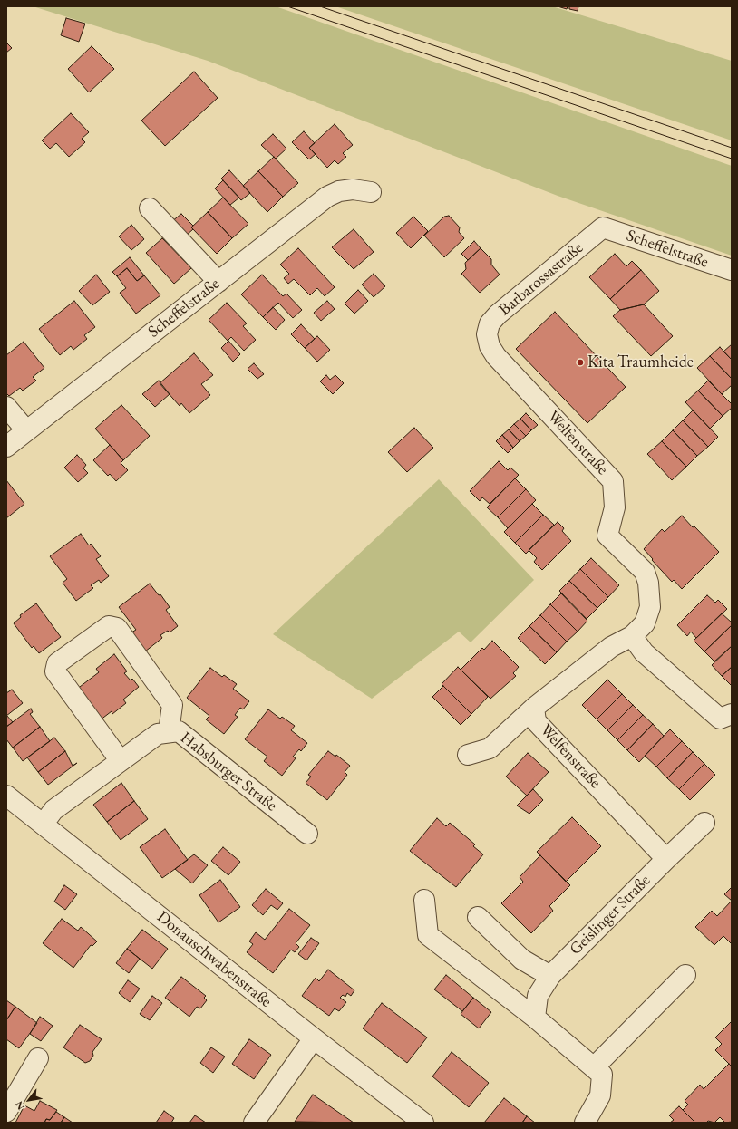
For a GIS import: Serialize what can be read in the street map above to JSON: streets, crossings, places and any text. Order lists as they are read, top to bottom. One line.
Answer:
{"streets":{"street":["Scheffelstraße","Barbarossastraße","Welfenstraße","Habsburger Straße","Geislinger Straße","Donauschwabenstraße"]},"crossings":[["Scheffelstraße","Barbarossastraße"],["Barbarossastraße","Welfenstraße"],["Welfenstraße","Geislinger Straße"],["Habsburger Straße","Donauschwabenstraße"]],"places":["Kita Traumheide"],"north":"bottom left"}
